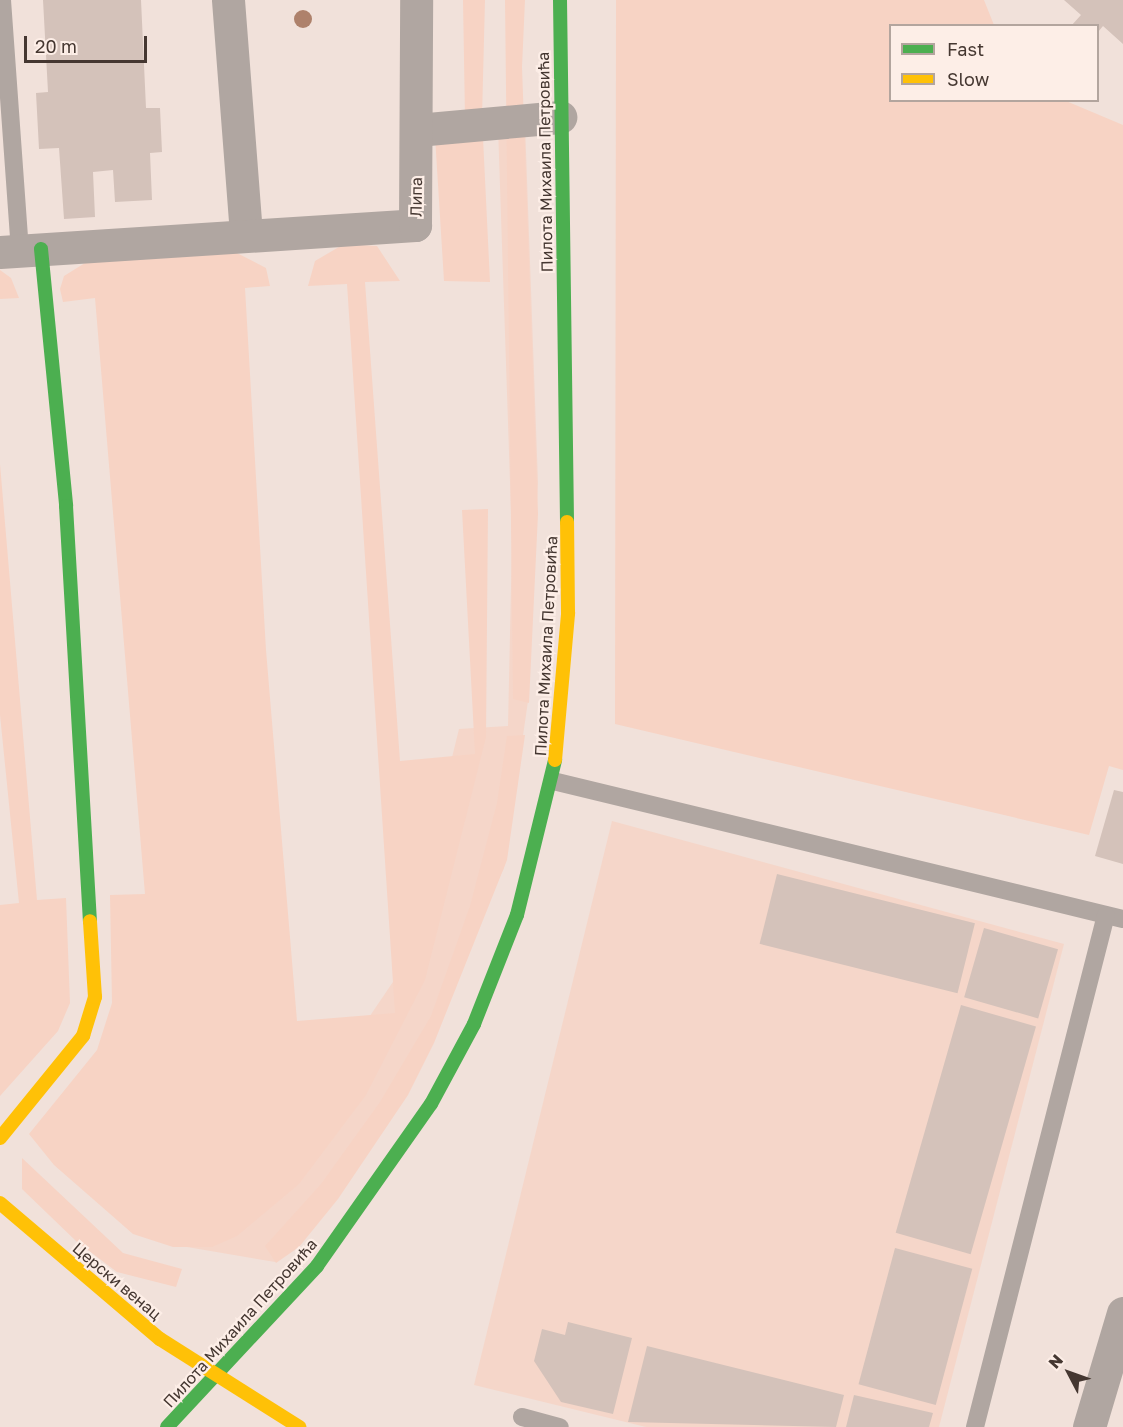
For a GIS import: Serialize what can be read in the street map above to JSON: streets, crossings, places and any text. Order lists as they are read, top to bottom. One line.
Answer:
{"streets":{"main road":["Пилота Михаила Петровића","Церски венац"],"street":["Липа"]},"crossings":[["Пилота Михаила Петровића","Церски венац"]],"legend":["Fast","Slow"],"scale_bar":"20 m","north":"top left"}
